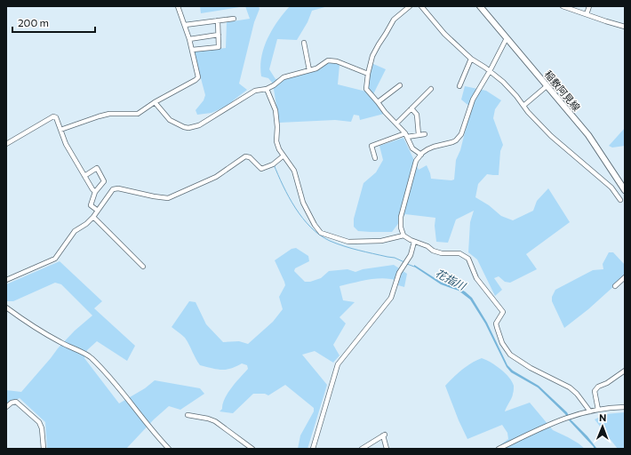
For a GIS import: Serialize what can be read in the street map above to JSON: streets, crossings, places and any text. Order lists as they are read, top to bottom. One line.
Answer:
{"streets":{"main road":["稲敷阿見線"]},"water":["花指川"],"scale_bar":"200 m","north":"top"}
